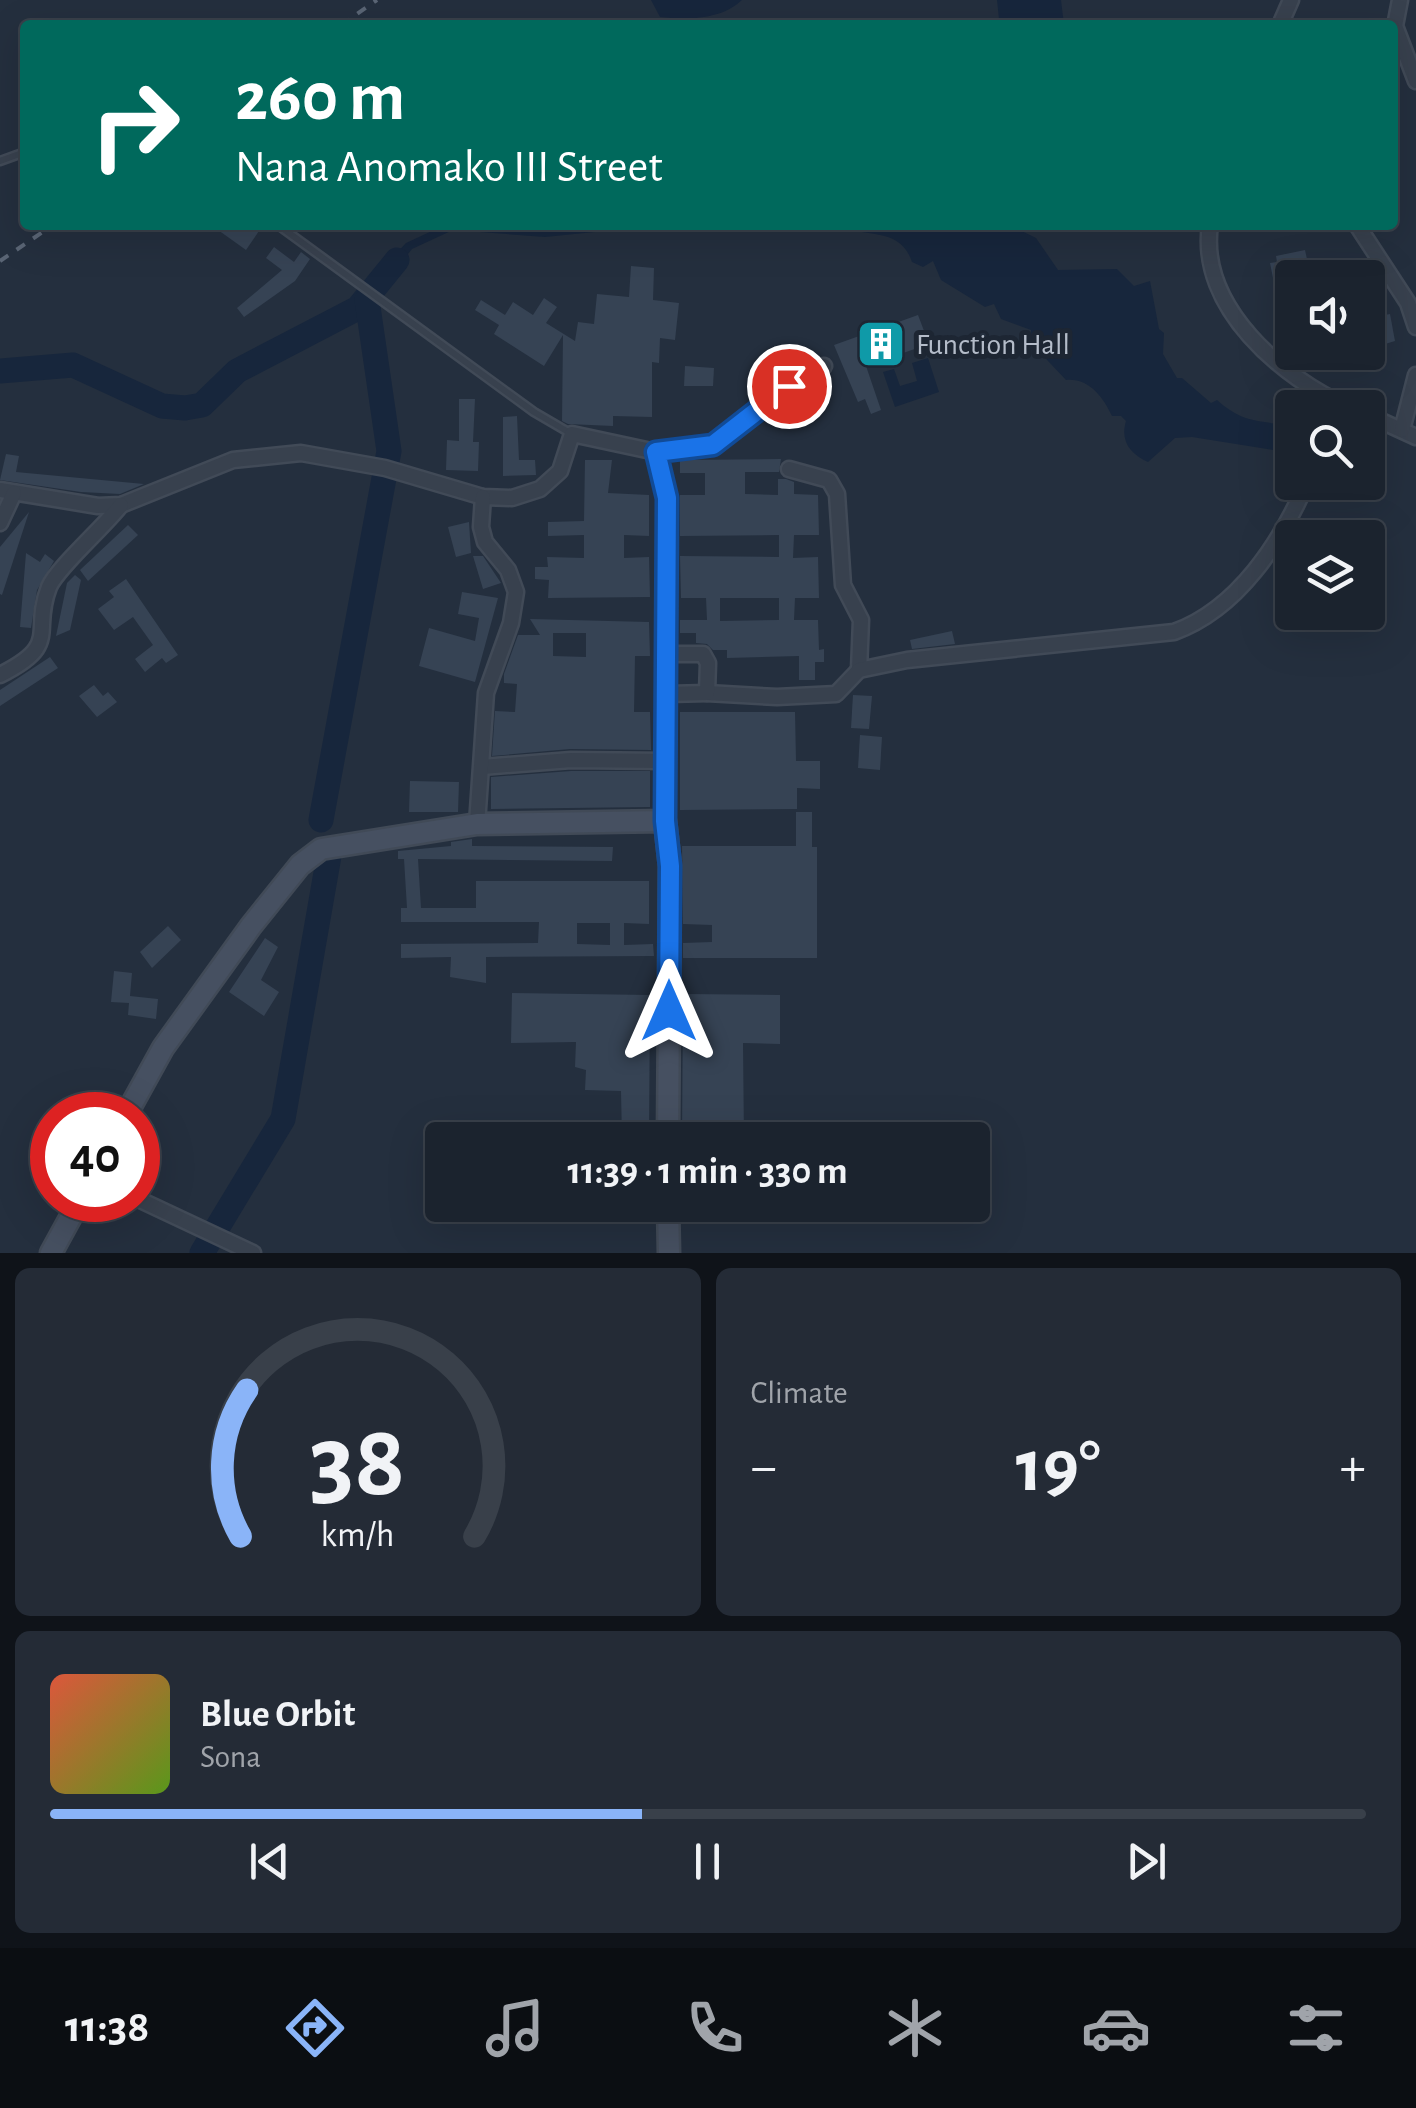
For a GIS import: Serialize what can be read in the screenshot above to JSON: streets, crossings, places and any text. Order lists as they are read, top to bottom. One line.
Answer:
{"places":{"building":["Function Hall"]},"page":{"turn":["260 m","Nana Anomako III Street"],"limit":"40","trip":"11:39 · 1 min · 330 m","tile":"Climate","heat":["−","19°","+"],"song":["Blue Orbit","Sona"],"tabs":"11:38","gauge":["38","km/h"]}}
